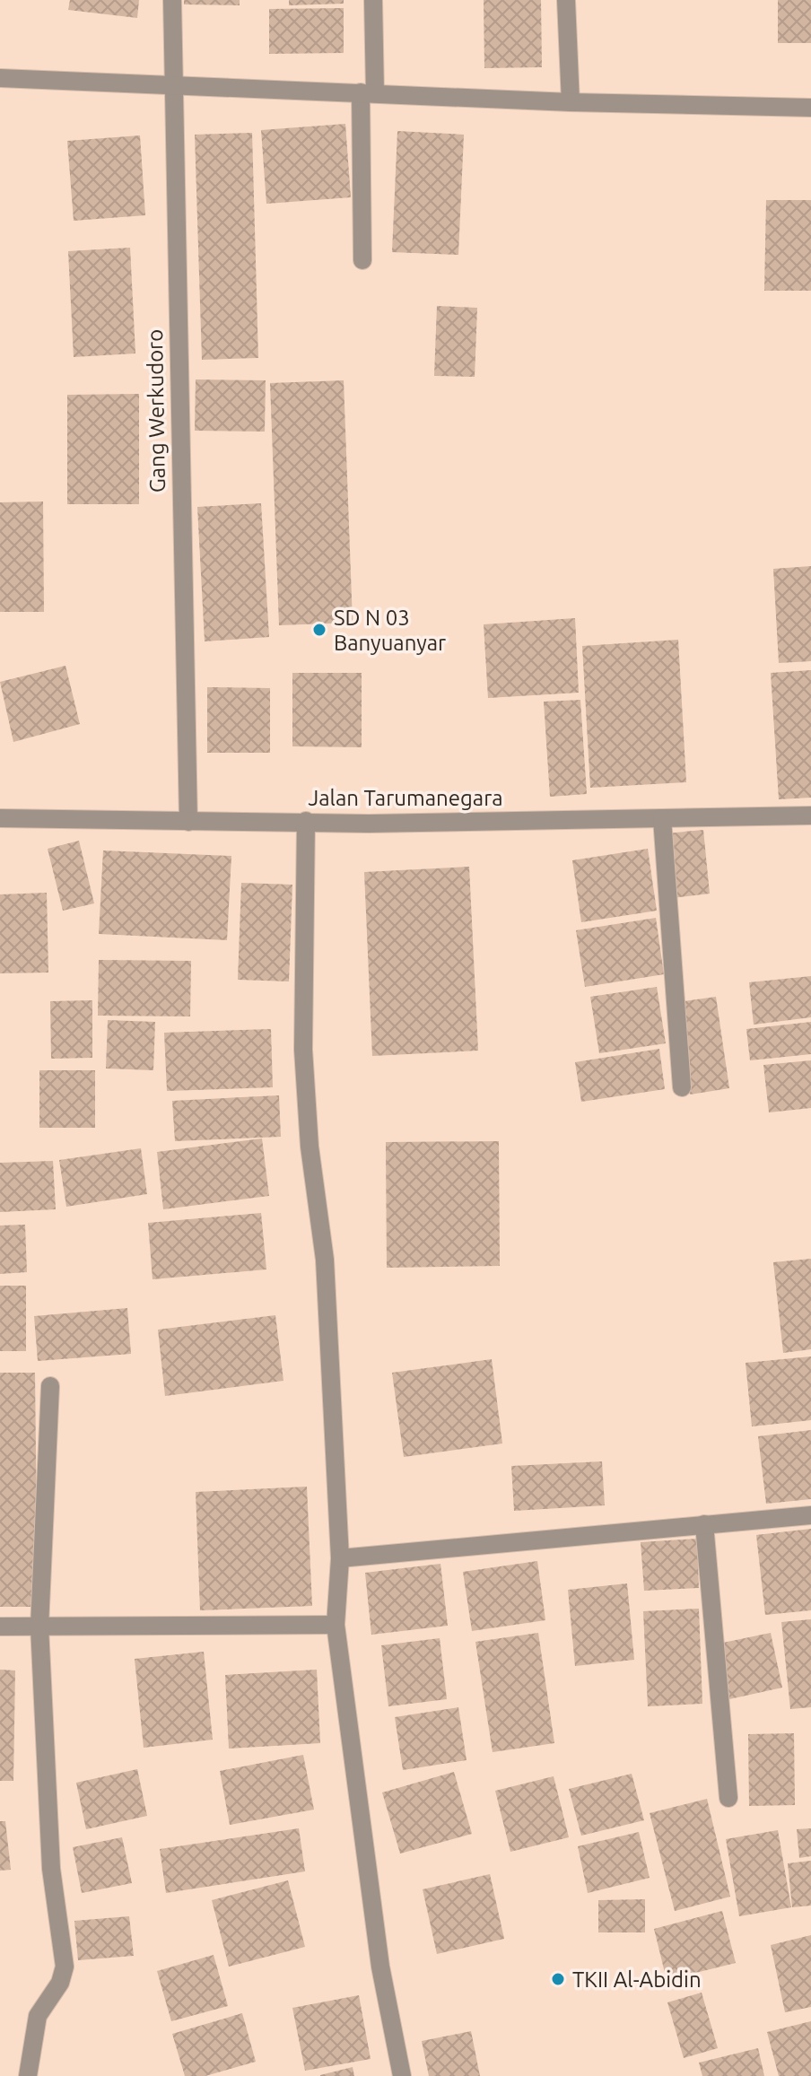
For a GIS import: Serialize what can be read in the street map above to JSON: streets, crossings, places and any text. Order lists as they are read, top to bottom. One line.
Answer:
{"streets":{"street":["Gang Werkudoro","Jalan Tarumanegara"]},"crossings":[["Gang Werkudoro","Jalan Tarumanegara"]],"places":["SD N 03 Banyuanyar","TKII Al-Abidin"]}
